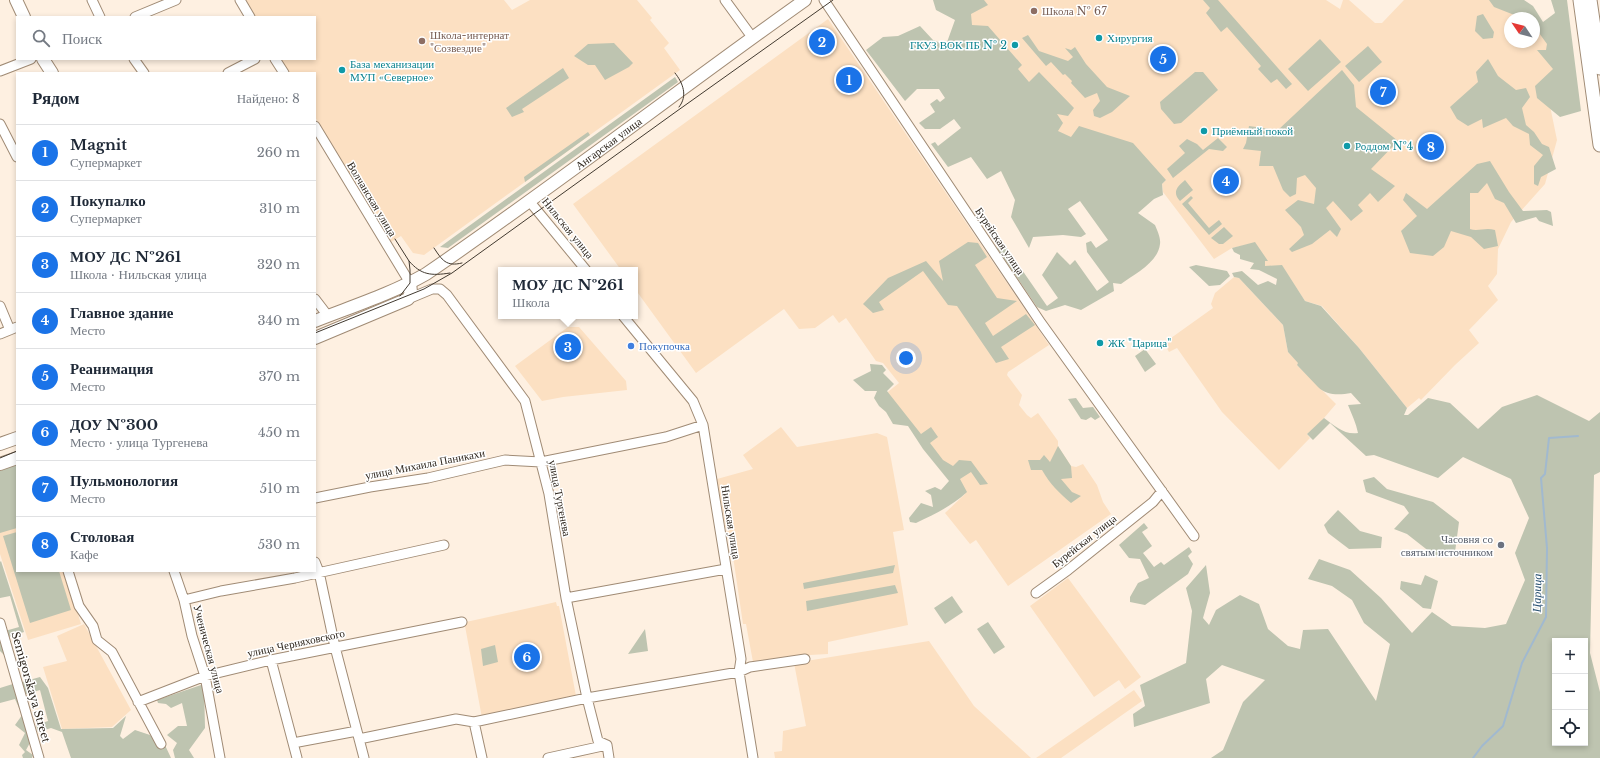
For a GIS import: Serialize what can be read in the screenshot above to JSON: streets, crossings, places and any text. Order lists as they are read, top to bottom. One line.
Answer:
{"streets":{"main road":["Ангарская улица"],"street":["Волчанская улица","Нильская улица","Бурейская улица","улица Михаила Паникахи","улица Тургенева","улица Черняховского","Ученическая улица","Semigorskaya Street"]},"crossings":[["Ангарская улица","Волчанская улица"],["Ангарская улица","Нильская улица"],["Ангарская улица","улица Тургенева"],["Волчанская улица","улица Тургенева"],["Нильская улица","улица Михаила Паникахи"],["улица Михаила Паникахи","улица Тургенева"],["улица Черняховского","Ученическая улица"]],"water":["Царица"],"places":["Школа № 67","Хирургия","Школа-интернат \"Созвездие\"","ГКУЗ ВОК ПБ № 2","База механизации МУП «Северное»","Приёмный покой","Роддом №4","ЖК \"Царица\"","Покупочка","Часовня со святым источником"],"north":"top left","page":{"search":"Поиск","pins":["2","5","1","7","8","4","3","6"],"heading":["Рядом","Найдено: 8"],"list":[{"mark":"1","name":"Magnit","note":"Супермаркет","value":"260 m"},{"mark":"2","name":"Покупалко","note":"Супермаркет","value":"310 m"},{"mark":"3","name":"МОУ ДС №261","note":"Школа · Нильская улица","value":"320 m"},{"mark":"4","name":"Главное здание","note":"Место","value":"340 m"},{"mark":"5","name":"Реанимация","note":"Место","value":"370 m"},{"mark":"6","name":"ДОУ №300","note":"Место · улица Тургенева","value":"450 m"},{"mark":"7","name":"Пульмонология","note":"Место","value":"510 m"},{"mark":"8","name":"Столовая","note":"Кафе","value":"530 m"}],"popup":["МОУ ДС №261","Школа"],"map_buttons":["+","−"]}}
